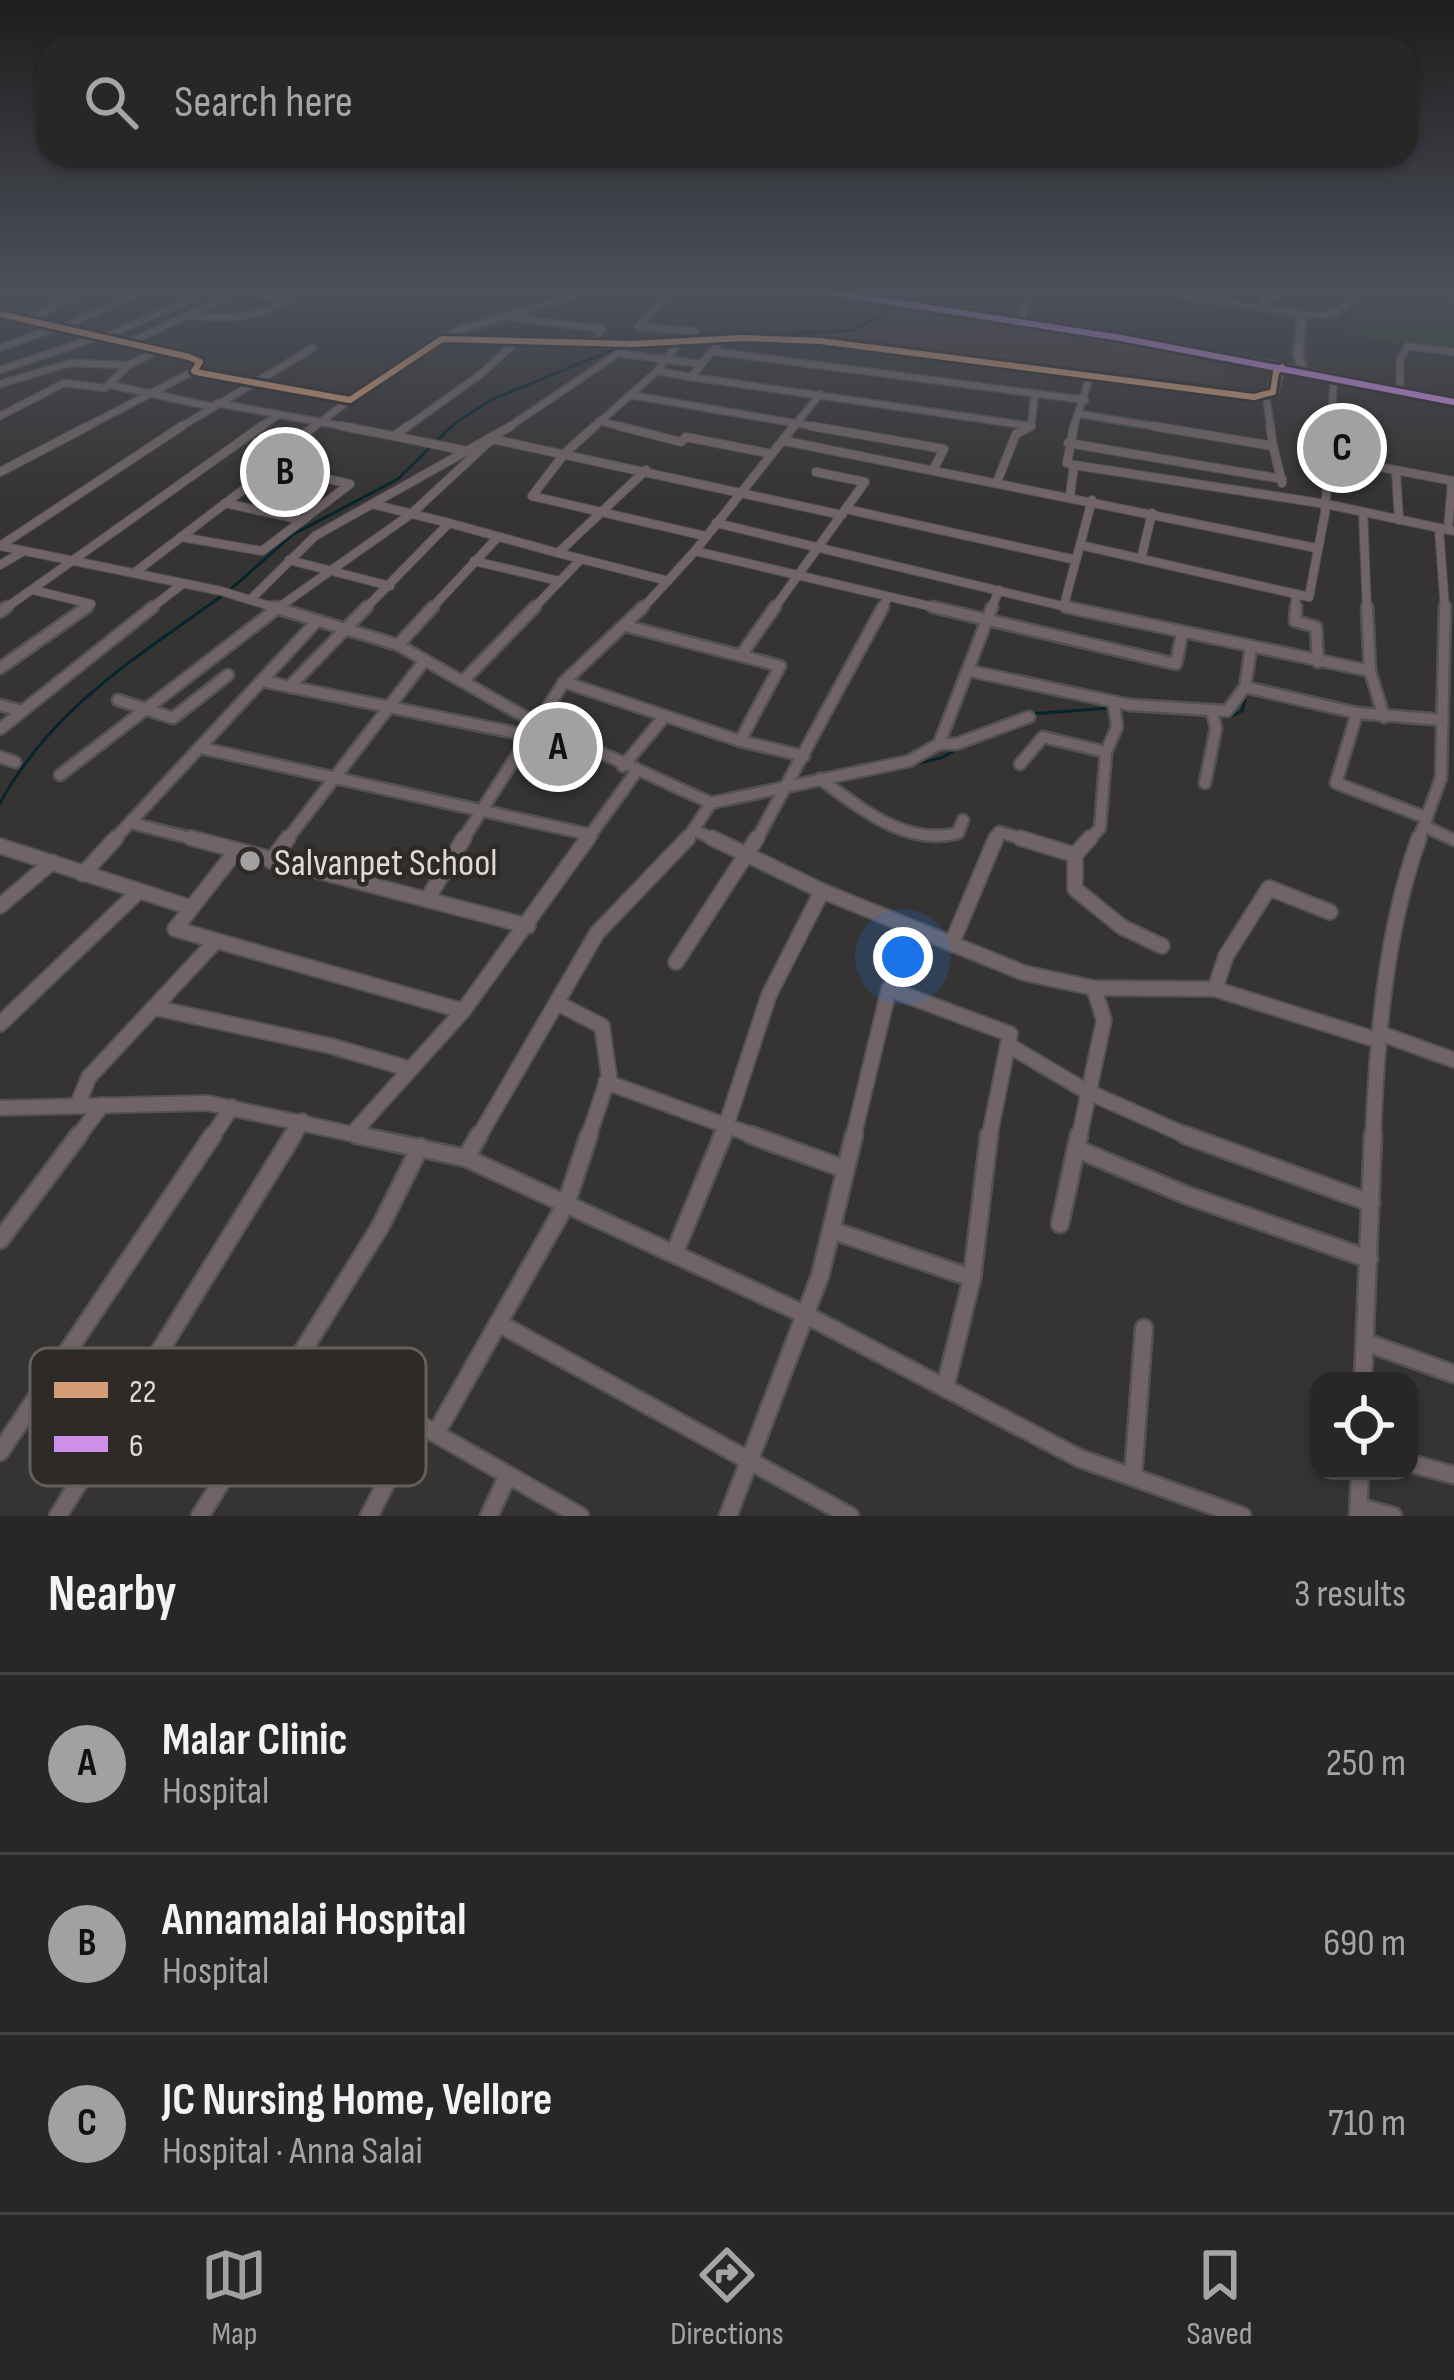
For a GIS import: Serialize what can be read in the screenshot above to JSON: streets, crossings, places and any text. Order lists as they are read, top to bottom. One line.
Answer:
{"places":["Salvanpet School"],"lines":["transit line 22","transit line 6"],"legend":["22","6"],"page":{"search":"Search here","pins":["C","B","A"],"heading":["Nearby","3 results"],"list":[{"mark":"A","name":"Malar Clinic","note":"Hospital","value":"250 m"},{"mark":"B","name":"Annamalai Hospital","note":"Hospital","value":"690 m"},{"mark":"C","name":"JC Nursing Home, Vellore","note":"Hospital · Anna Salai","value":"710 m"}],"nav":["Map","Directions","Saved"]}}
